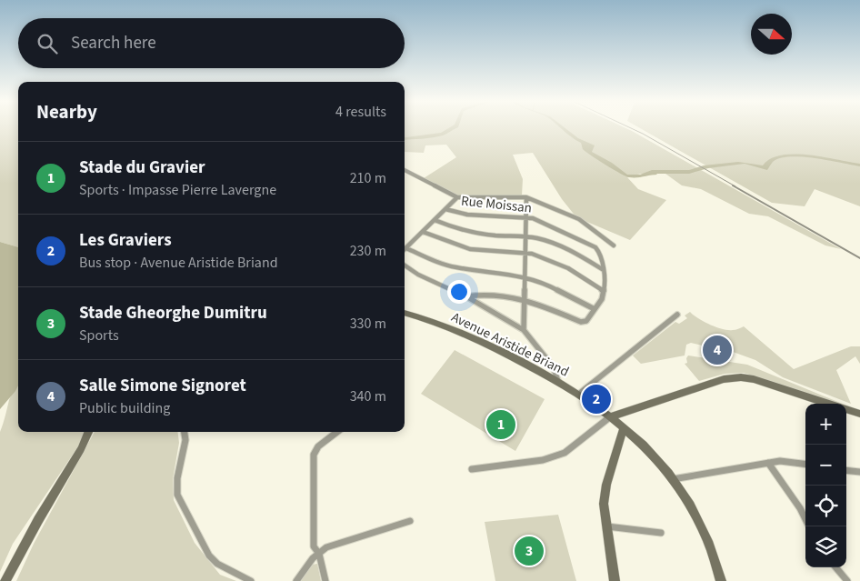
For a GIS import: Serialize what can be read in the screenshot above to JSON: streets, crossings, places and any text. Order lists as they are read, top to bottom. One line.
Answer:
{"streets":{"street":["Rue Moissan","Avenue Aristide Briand"]},"north":"right","page":{"search":"Search here","heading":["Nearby","4 results"],"list":[{"mark":"1","name":"Stade du Gravier","note":"Sports · Impasse Pierre Lavergne","value":"210 m"},{"mark":"2","name":"Les Graviers","note":"Bus stop · Avenue Aristide Briand","value":"230 m"},{"mark":"3","name":"Stade Gheorghe Dumitru","note":"Sports","value":"330 m"},{"mark":"4","name":"Salle Simone Signoret","note":"Public building","value":"340 m"}],"pins":["4","2","1","3"],"map_buttons":["+","−"]}}
